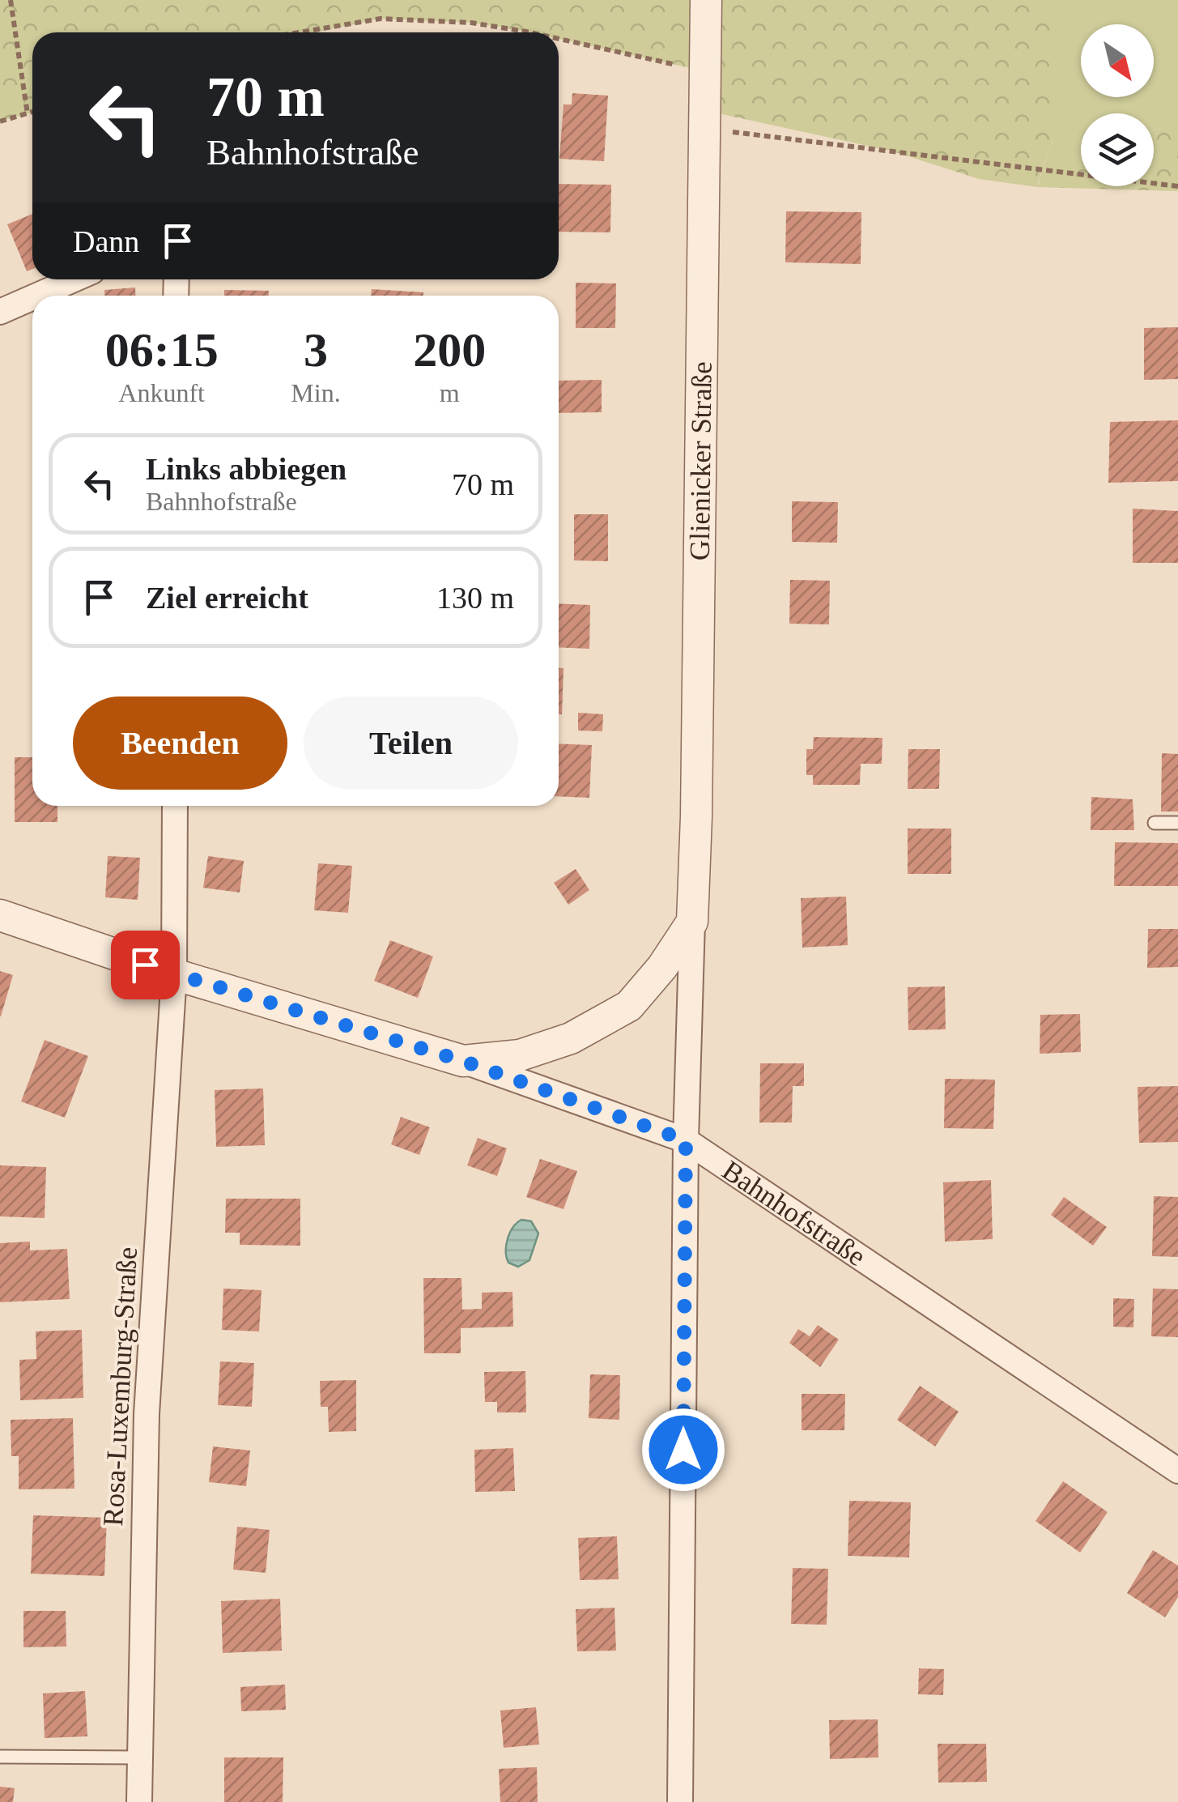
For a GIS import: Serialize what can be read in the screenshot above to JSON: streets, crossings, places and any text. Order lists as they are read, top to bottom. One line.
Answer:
{"streets":{"street":["Glienicker Straße","Bahnhofstraße","Rosa-Luxemburg-Straße"]},"crossings":[["Glienicker Straße","Bahnhofstraße"],["Bahnhofstraße","Rosa-Luxemburg-Straße"]],"north":"bottom right","page":{"turn":["70 m","Bahnhofstraße"],"then":"Dann","eta":["06:15","Ankunft","3","Min.","200","m"],"list":[{"name":"Links abbiegen","note":"Bahnhofstraße","value":"70 m"},{"name":"Ziel erreicht","value":"130 m"}],"buttons":["Beenden","Teilen"]}}
